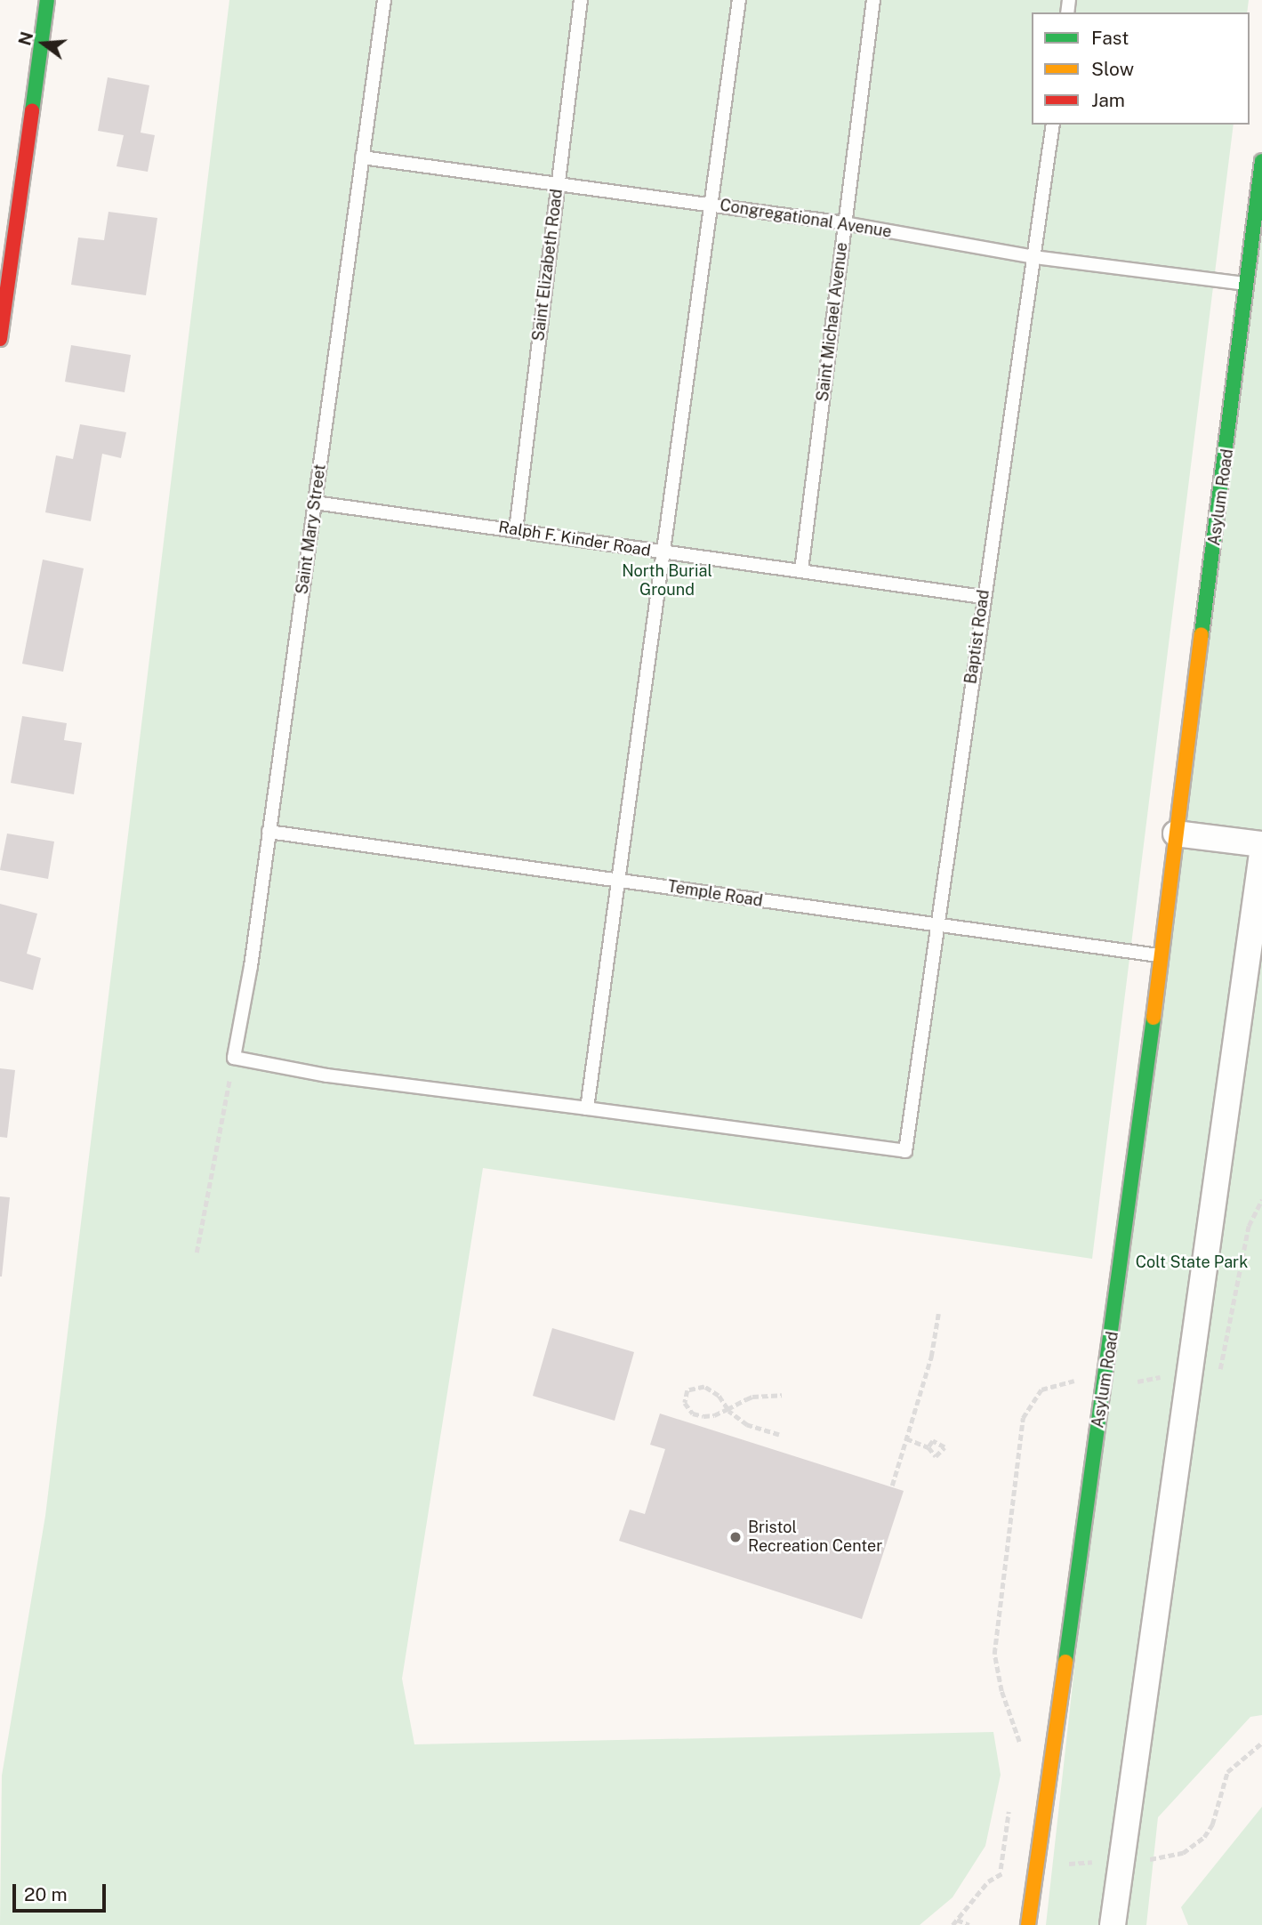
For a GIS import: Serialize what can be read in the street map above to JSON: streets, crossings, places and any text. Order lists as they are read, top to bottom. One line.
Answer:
{"streets":{"street":["Asylum Road"],"lane":["Congregational Avenue","Saint Elizabeth Road","Saint Michael Avenue","Saint Mary Street","Ralph F. Kinder Road","Baptist Road","Temple Road"]},"crossings":[["Congregational Avenue","Saint Elizabeth Road"],["Congregational Avenue","Saint Michael Avenue"],["Congregational Avenue","Asylum Road"],["Congregational Avenue","Saint Mary Street"],["Congregational Avenue","Baptist Road"],["Saint Elizabeth Road","Ralph F. Kinder Road"],["Saint Michael Avenue","Ralph F. Kinder Road"],["Asylum Road","Temple Road"],["Saint Mary Street","Ralph F. Kinder Road"],["Saint Mary Street","Temple Road"],["Ralph F. Kinder Road","Baptist Road"],["Baptist Road","Temple Road"]],"parks":["North Burial Ground","Colt State Park"],"places":["Bristol Recreation Center"],"legend":["Fast","Slow","Jam"],"scale_bar":"20 m","north":"left"}
